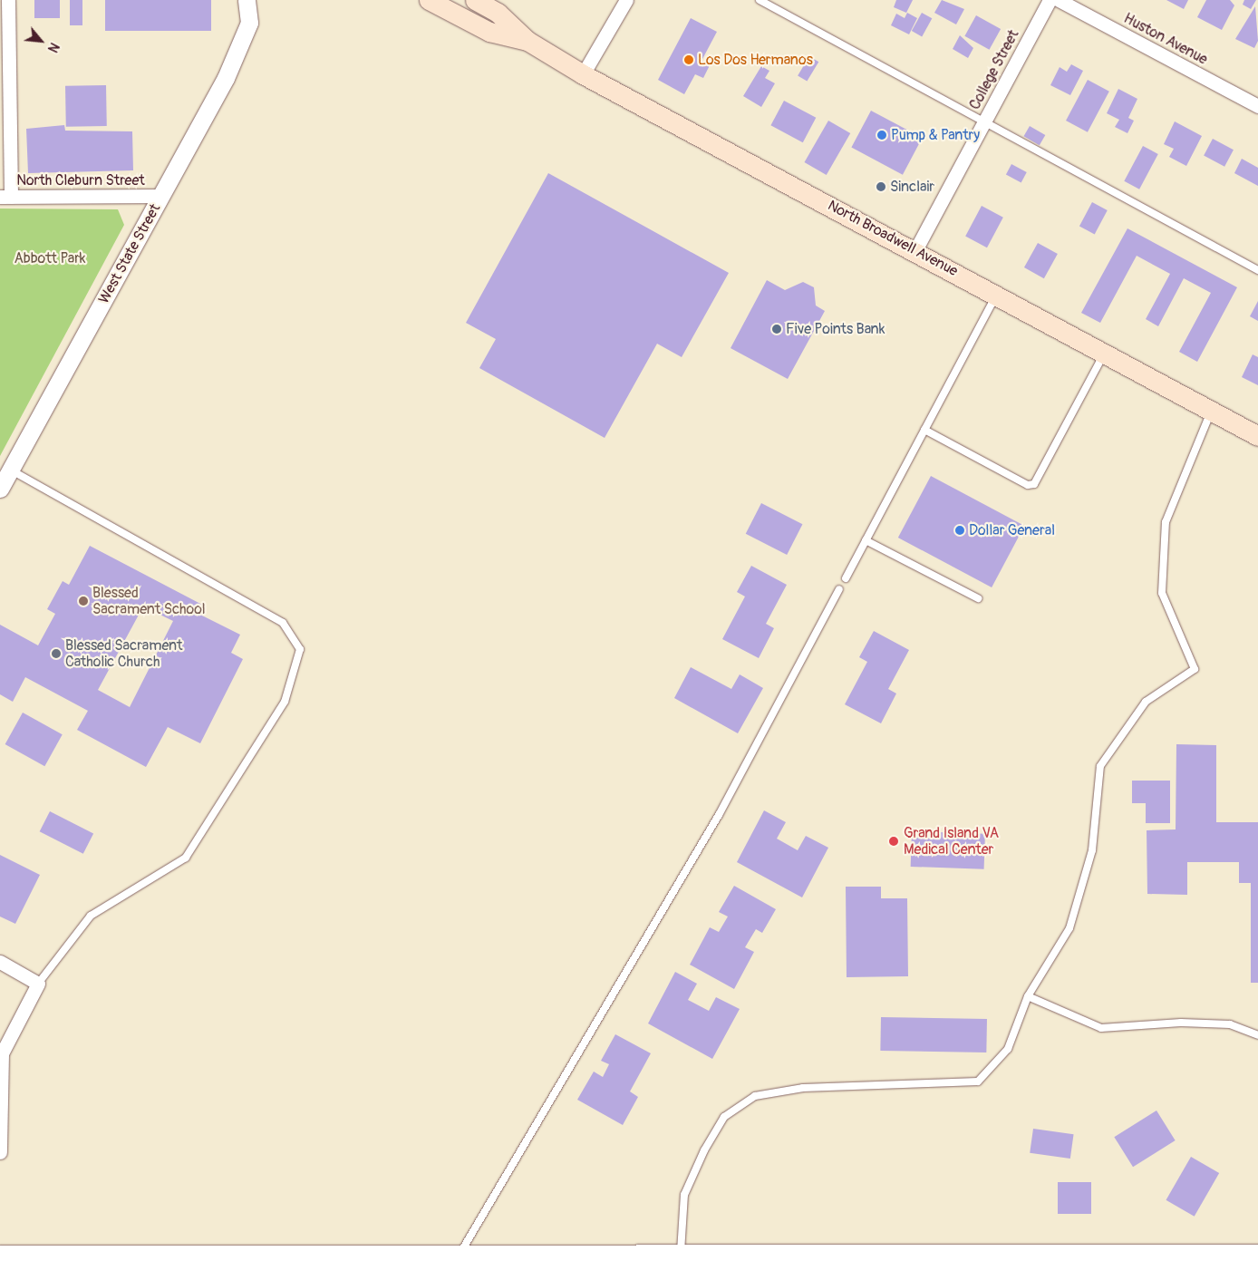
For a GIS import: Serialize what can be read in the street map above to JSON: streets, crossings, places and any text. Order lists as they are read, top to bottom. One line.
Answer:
{"streets":{"main road":["North Broadwell Avenue"],"street":["Huston Avenue","College Street","North Cleburn Street","West State Street"]},"crossings":[["College Street","North Broadwell Avenue"],["North Cleburn Street","West State Street"]],"parks":["Abbott Park"],"places":["Los Dos Hermanos","Pump & Pantry","Sinclair","Five Points Bank","Dollar General","Blessed Sacrament School","Blessed Sacrament Catholic Church","Grand Island VA Medical Center"],"north":"bottom right"}
